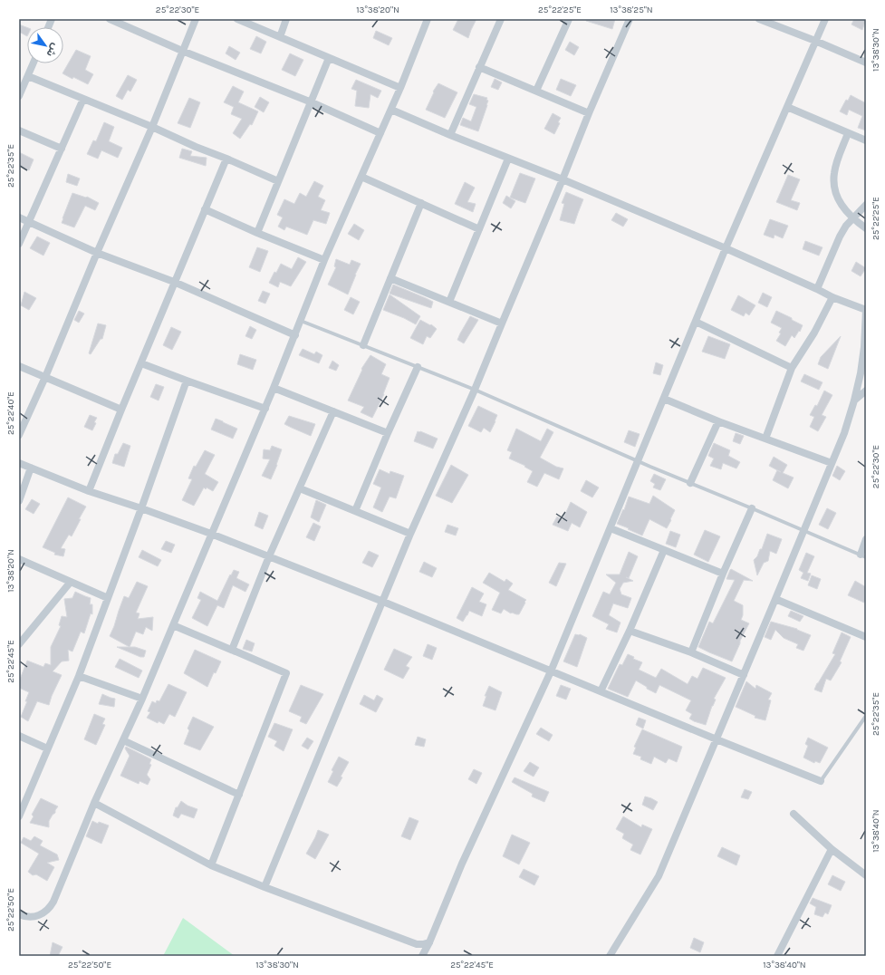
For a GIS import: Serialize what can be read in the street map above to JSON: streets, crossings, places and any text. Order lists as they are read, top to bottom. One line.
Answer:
{"north":"bottom right","coordinates":["25°22'30\"E","13°38'20\"N","25°22'25\"E","13°38'25\"N","13°38'30\"N","25°22'35\"E","25°22'40\"E","25°22'45\"E","13°38'40\"N","25°22'50\"E"]}
